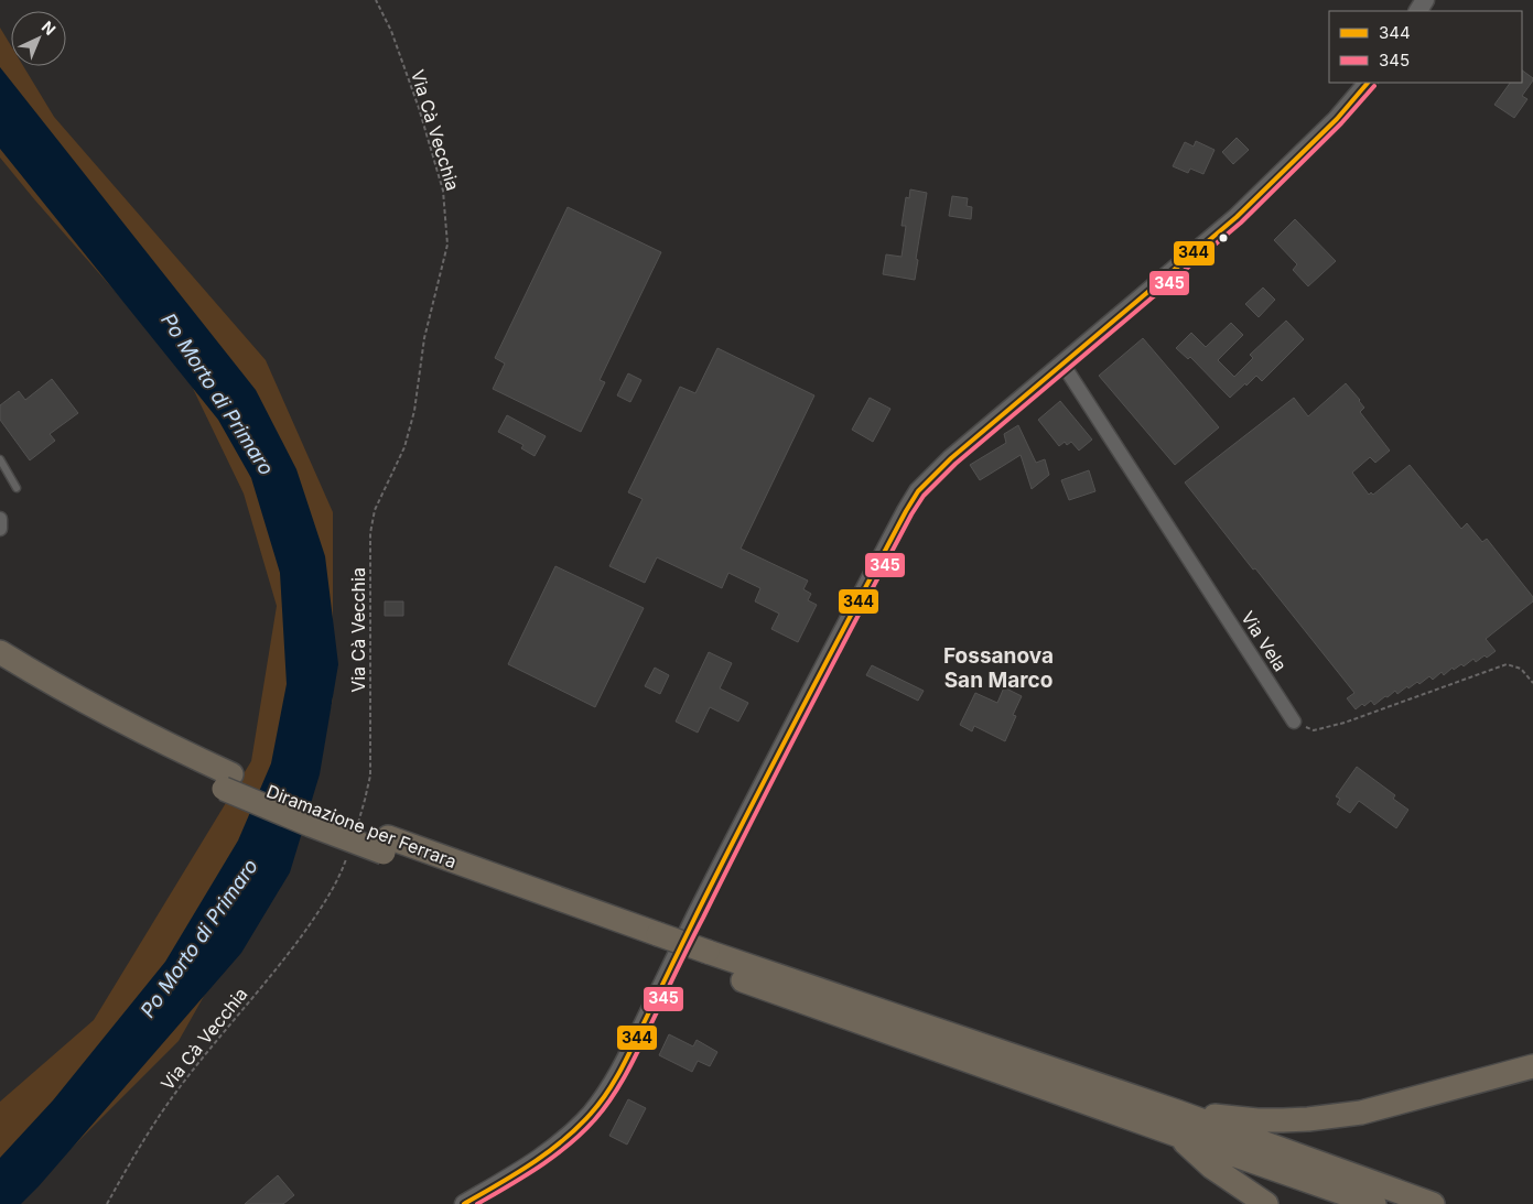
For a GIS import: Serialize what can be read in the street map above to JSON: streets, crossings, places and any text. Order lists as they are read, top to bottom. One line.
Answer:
{"streets":{"highway":["Diramazione per Ferrara"],"street":["Via Vela"],"path":["Via Cà Vecchia"]},"districts":["Fossanova San Marco"],"water":["Po Morto di Primaro"],"lines":["transit line 344","transit line 345"],"legend":["344","345"],"north":"top right"}
